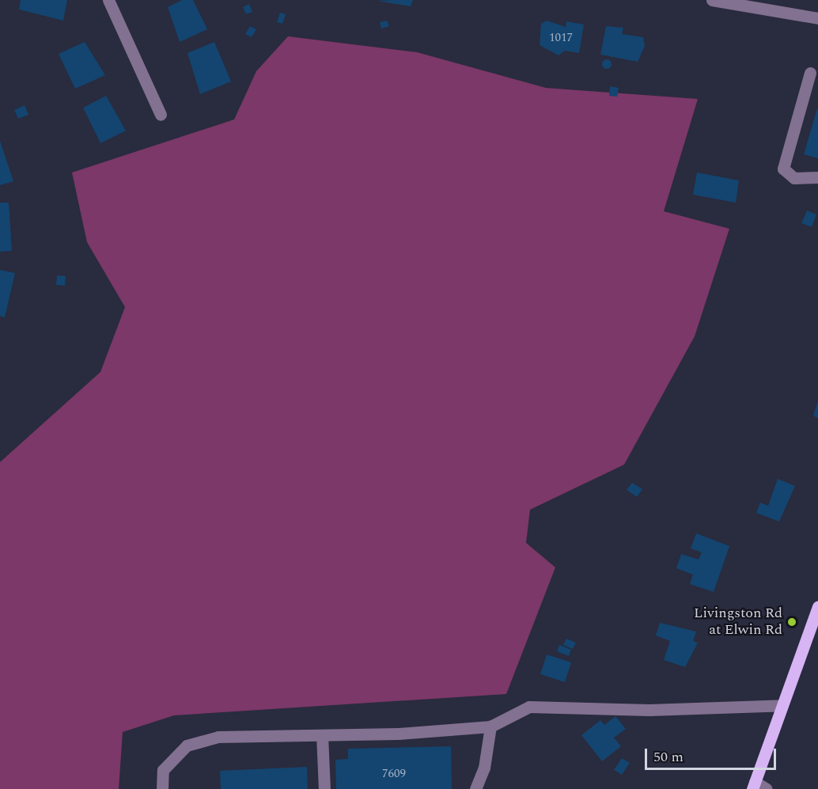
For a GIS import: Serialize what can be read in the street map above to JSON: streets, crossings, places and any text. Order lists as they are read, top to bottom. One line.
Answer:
{"places":["Livingston Rd at Elwin Rd"],"house_numbers":["1017","7609"],"scale_bar":"50 m"}
